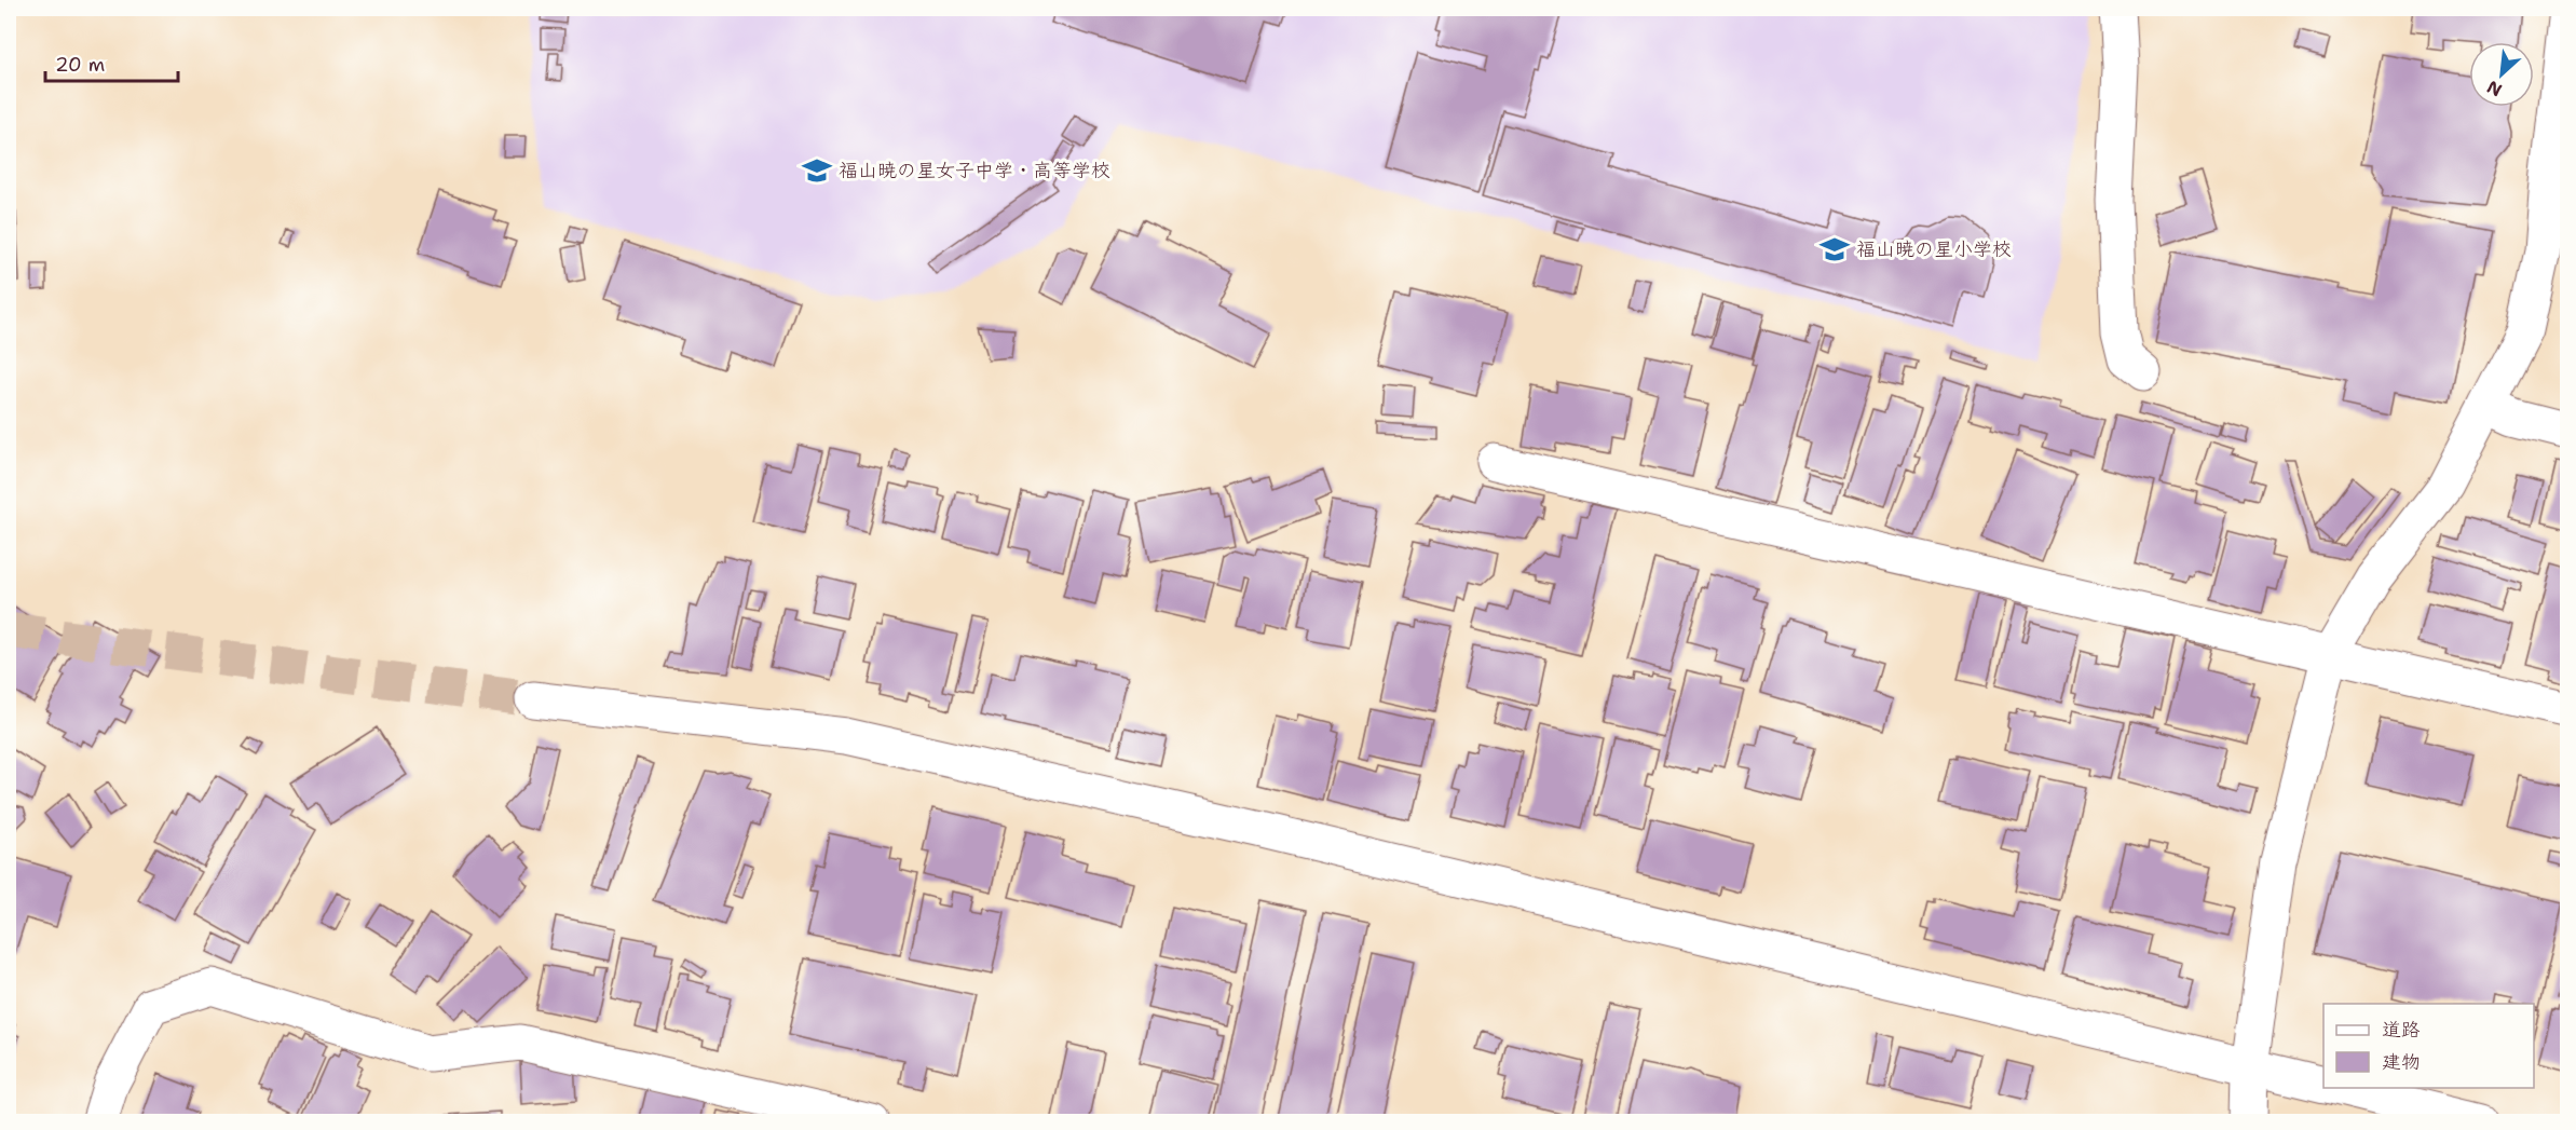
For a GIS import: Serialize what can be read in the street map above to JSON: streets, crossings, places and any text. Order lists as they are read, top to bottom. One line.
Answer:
{"places":{"school or university":["福山暁の星女子中学・高等学校","福山暁の星小学校"]},"legend":["道路","建物"],"scale_bar":"20 m","north":"bottom left"}
